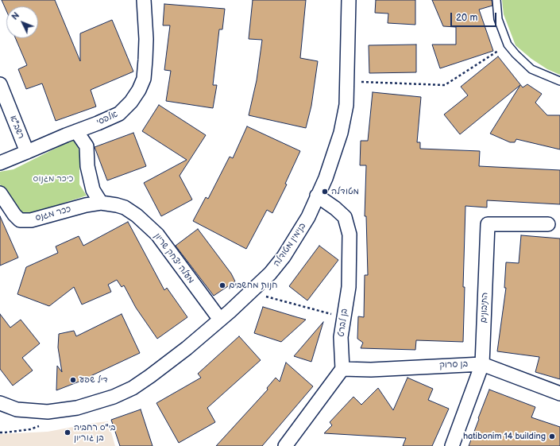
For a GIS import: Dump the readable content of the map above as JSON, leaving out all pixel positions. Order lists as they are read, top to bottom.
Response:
{
  "streets": {
    "street": [
      "אלפסי",
      "רשב\"א",
      "ככר מגנס",
      "בנימין מטודלה",
      "מעלה יצחק שריון",
      "התיבונים",
      "בן לברט",
      "בן סרוק"
    ]
  },
  "crossings": [
    ["אלפסי", "רשב\"א"],
    ["ככר מגנס", "מעלה יצחק שריון"],
    ["בנימין מטודלה", "מעלה יצחק שריון"],
    ["בנימין מטודלה", "בן לברט"],
    ["התיבונים", "בן סרוק"],
    ["בן לברט", "בן סרוק"]
  ],
  "parks": ["כיכר מגנוס"],
  "places": [
    "מטודלה",
    "חנות מחשבים",
    "דיל שפע",
    "בי\"ס רחביה בן גוריון",
    "hatibonim 14 building"
  ],
  "scale_bar": "20 m",
  "north": "top left"
}
